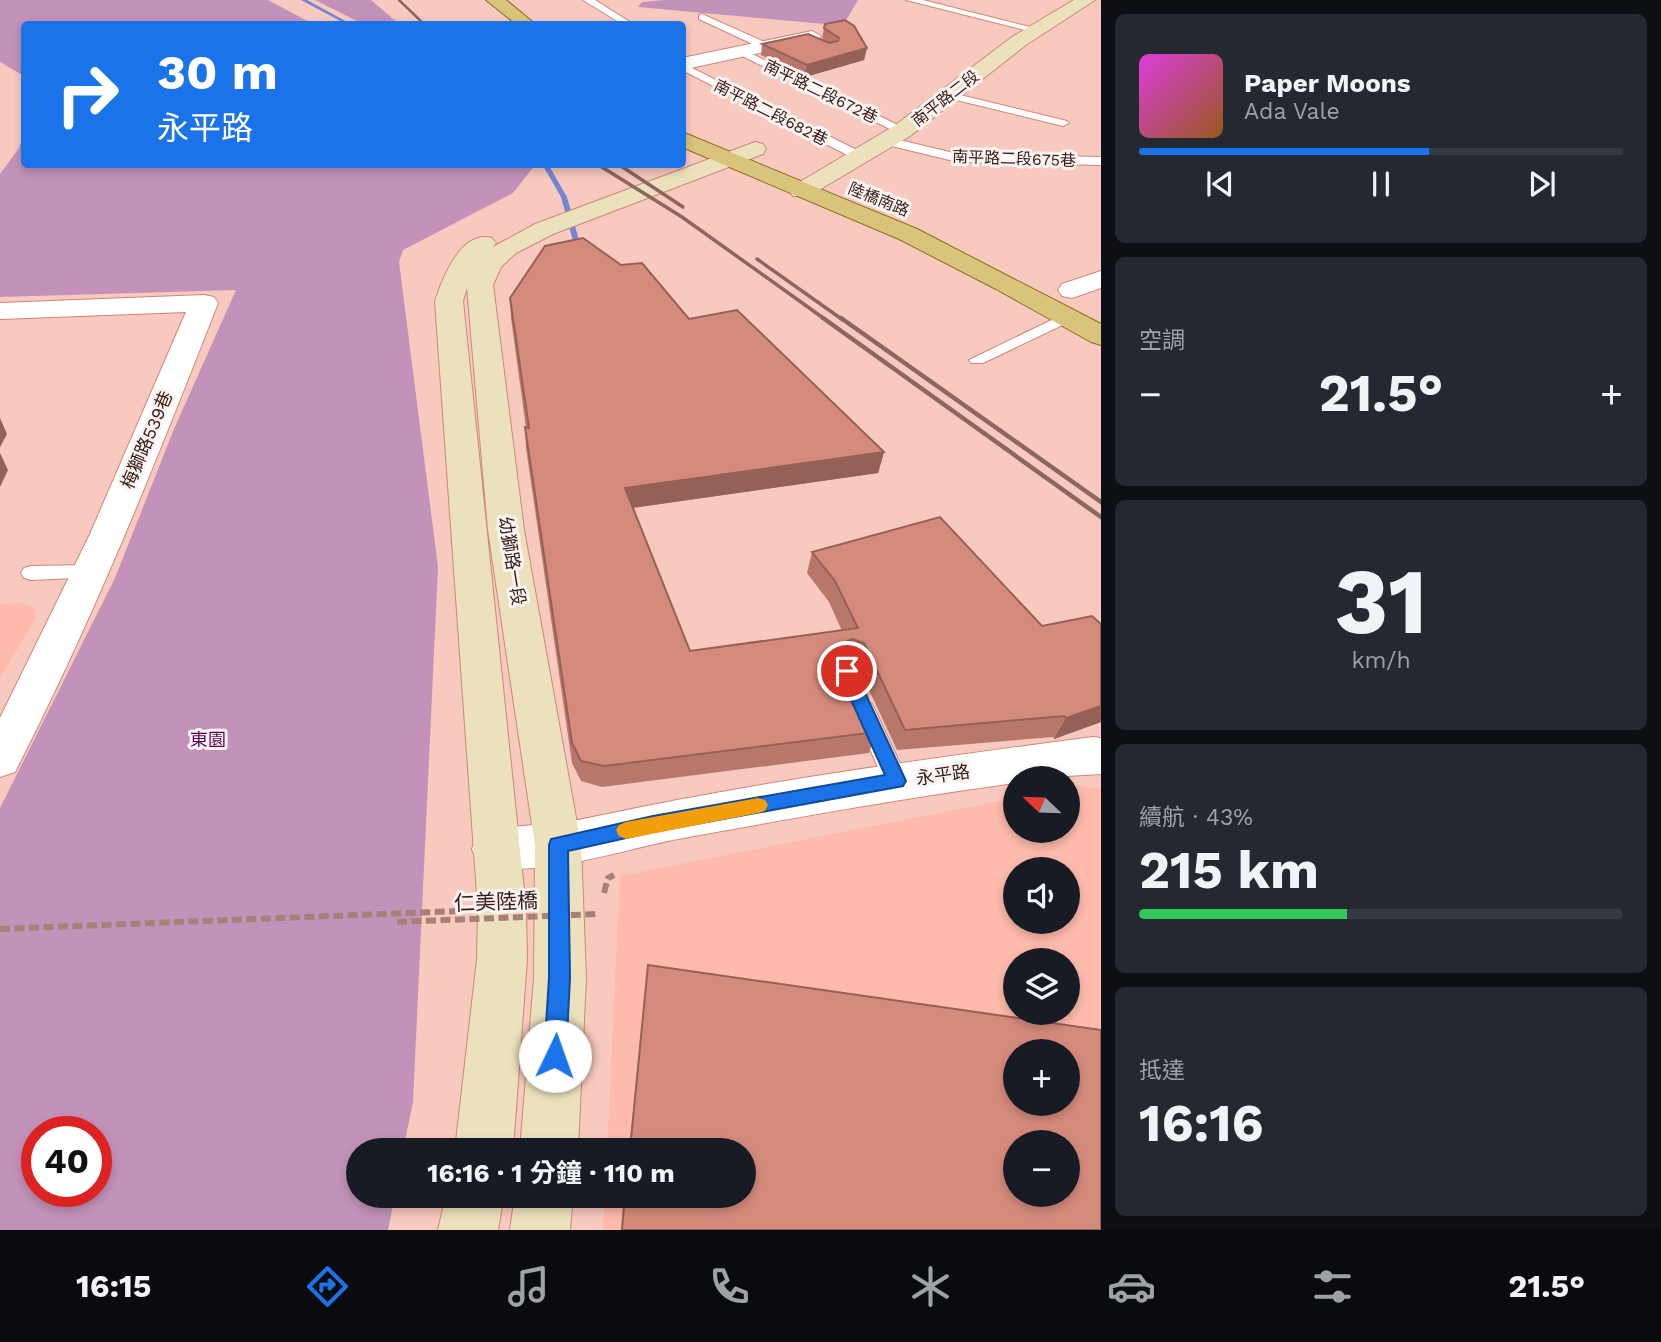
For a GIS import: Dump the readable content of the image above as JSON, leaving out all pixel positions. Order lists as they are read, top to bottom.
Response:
{
  "streets": {
    "main road": ["陸橋南路"],
    "street": [
      "南平路二段",
      "梅獅路539巷",
      "幼獅路一段",
      "永平路"
    ],
    "lane": ["南平路二段672巷", "南平路二段682巷", "南平路二段675巷"],
    "path": ["仁美陸橋"]
  },
  "crossings": [
    ["南平路二段672巷", "南平路二段"],
    ["南平路二段672巷", "南平路二段675巷"],
    ["南平路二段", "南平路二段682巷"],
    ["南平路二段", "南平路二段675巷"],
    ["南平路二段", "陸橋南路"],
    ["陸橋南路", "幼獅路一段"],
    ["幼獅路一段", "永平路"]
  ],
  "parks": ["東園"],
  "north": "top left",
  "page": {
    "turn": ["30 m", "永平路"],
    "song": ["Paper Moons", "Ada Vale"],
    "tile": [
      "空調",
      ["31", "km/h"],
      ["續航 · 43%", "215 km"],
      ["抵達", "16:16"]
    ],
    "heat": ["−", "21.5°", "+"],
    "map_buttons": ["+", "−"],
    "limit": "40",
    "trip": "16:16 · 1 分鐘 · 110 m",
    "tabs": ["16:15", "21.5°"]
  }
}
